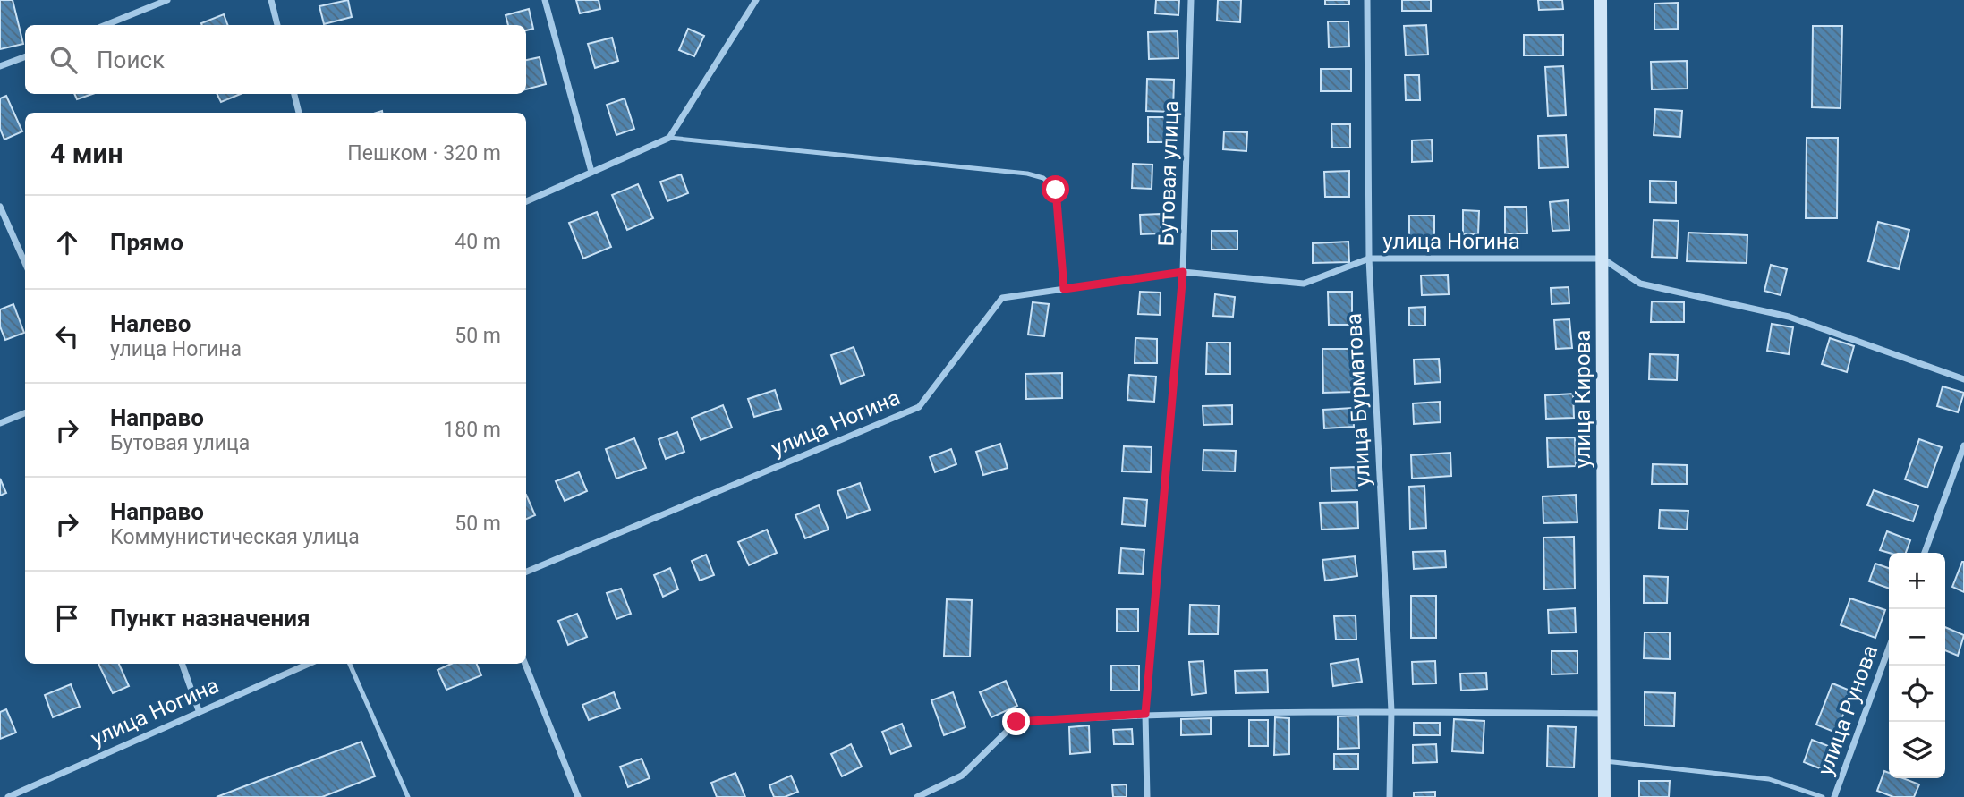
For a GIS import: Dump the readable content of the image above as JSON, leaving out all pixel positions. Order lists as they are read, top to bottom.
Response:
{
  "streets": {
    "main road": ["улица Кирова"],
    "street": [
      "Бутовая улица",
      "улица Ногина",
      "улица Бурматова",
      "улица Рунова"
    ]
  },
  "crossings": [
    ["Бутовая улица", "улица Ногина"],
    ["улица Ногина", "улица Кирова"],
    ["улица Ногина", "улица Бурматова"]
  ],
  "page": {
    "search": "Поиск",
    "heading": ["4 мин", "Пешком · 320 m"],
    "list": [
      ["Прямо", "40 m"],
      ["Налево", "улица Ногина", "50 m"],
      ["Направо", "Бутовая улица", "180 m"],
      ["Направо", "Коммунистическая улица", "50 m"],
      "Пункт назначения"
    ],
    "map_buttons": ["+", "−"]
  }
}
